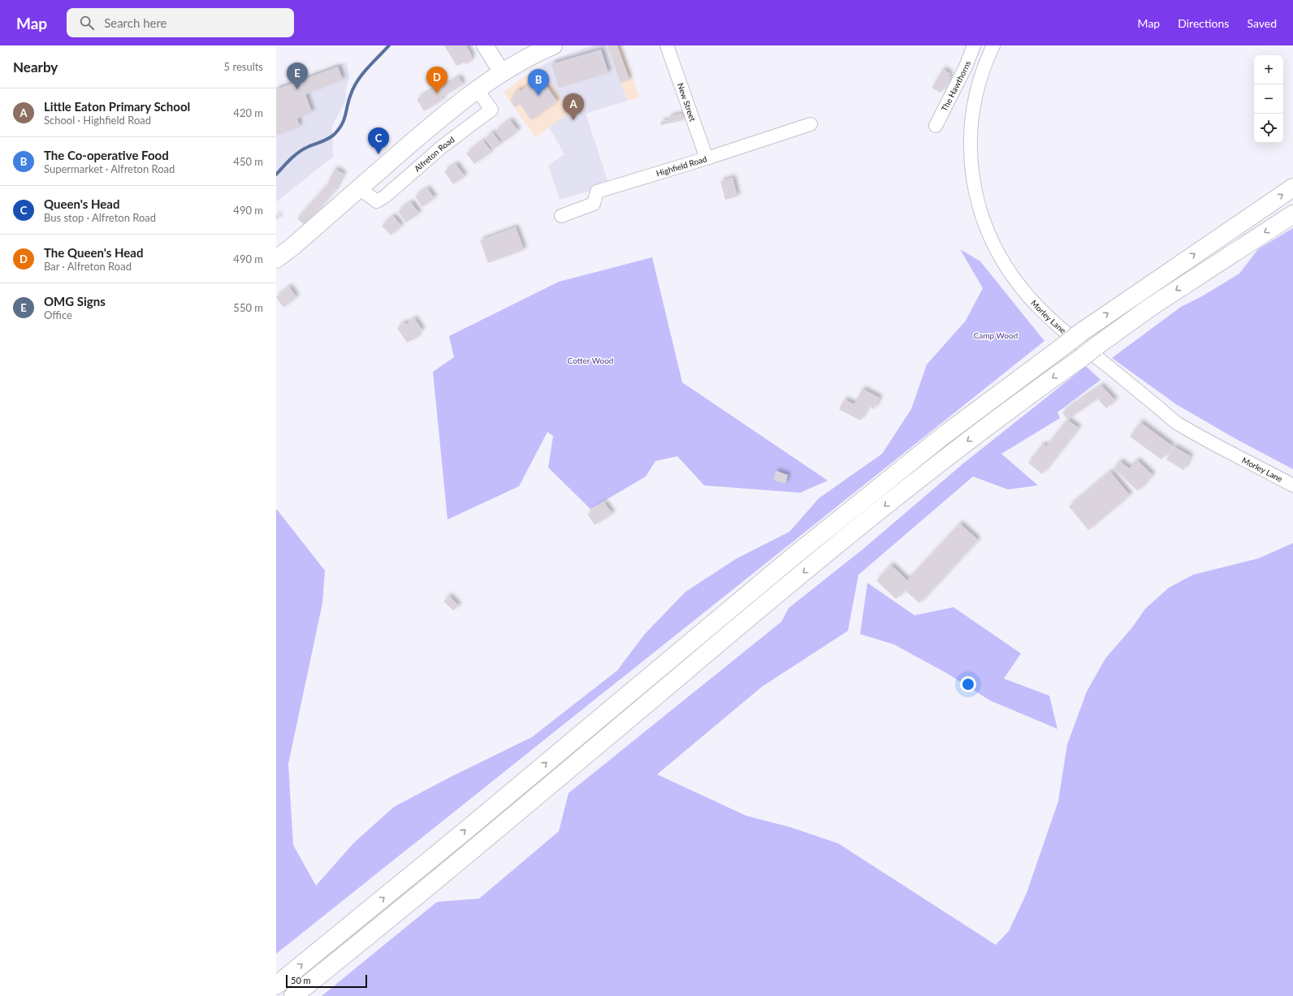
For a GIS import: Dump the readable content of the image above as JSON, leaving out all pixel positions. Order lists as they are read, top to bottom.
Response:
{
  "streets": {
    "street": [
      "The Hawthorns",
      "New Street",
      "Alfreton Road",
      "Highfield Road",
      "Morley Lane"
    ]
  },
  "crossings": [
    ["New Street", "Highfield Road"]
  ],
  "parks": ["Camp Wood", "Cotter Wood"],
  "scale_bar": "50 m",
  "page": {
    "header": "Map",
    "search": "Search here",
    "nav": ["Map", "Directions", "Saved"],
    "heading": ["Nearby", "5 results"],
    "map_buttons": ["+", "−"],
    "pins": [
      "E",
      "D",
      "B",
      "A",
      "C"
    ],
    "list": [
      {
        "mark": "A",
        "name": "Little Eaton Primary School",
        "note": "School · Highfield Road",
        "value": "420 m"
      },
      {
        "mark": "B",
        "name": "The Co-operative Food",
        "note": "Supermarket · Alfreton Road",
        "value": "450 m"
      },
      {
        "mark": "C",
        "name": "Queen's Head",
        "note": "Bus stop · Alfreton Road",
        "value": "490 m"
      },
      {
        "mark": "D",
        "name": "The Queen's Head",
        "note": "Bar · Alfreton Road",
        "value": "490 m"
      },
      {
        "mark": "E",
        "name": "OMG Signs",
        "note": "Office",
        "value": "550 m"
      }
    ],
    "scale": "50 m"
  }
}
